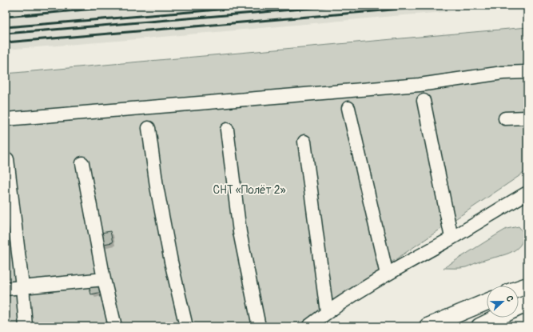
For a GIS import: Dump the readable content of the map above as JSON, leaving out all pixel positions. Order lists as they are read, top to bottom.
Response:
{
  "parks": ["СНТ «Полёт 2»"],
  "north": "right"
}
